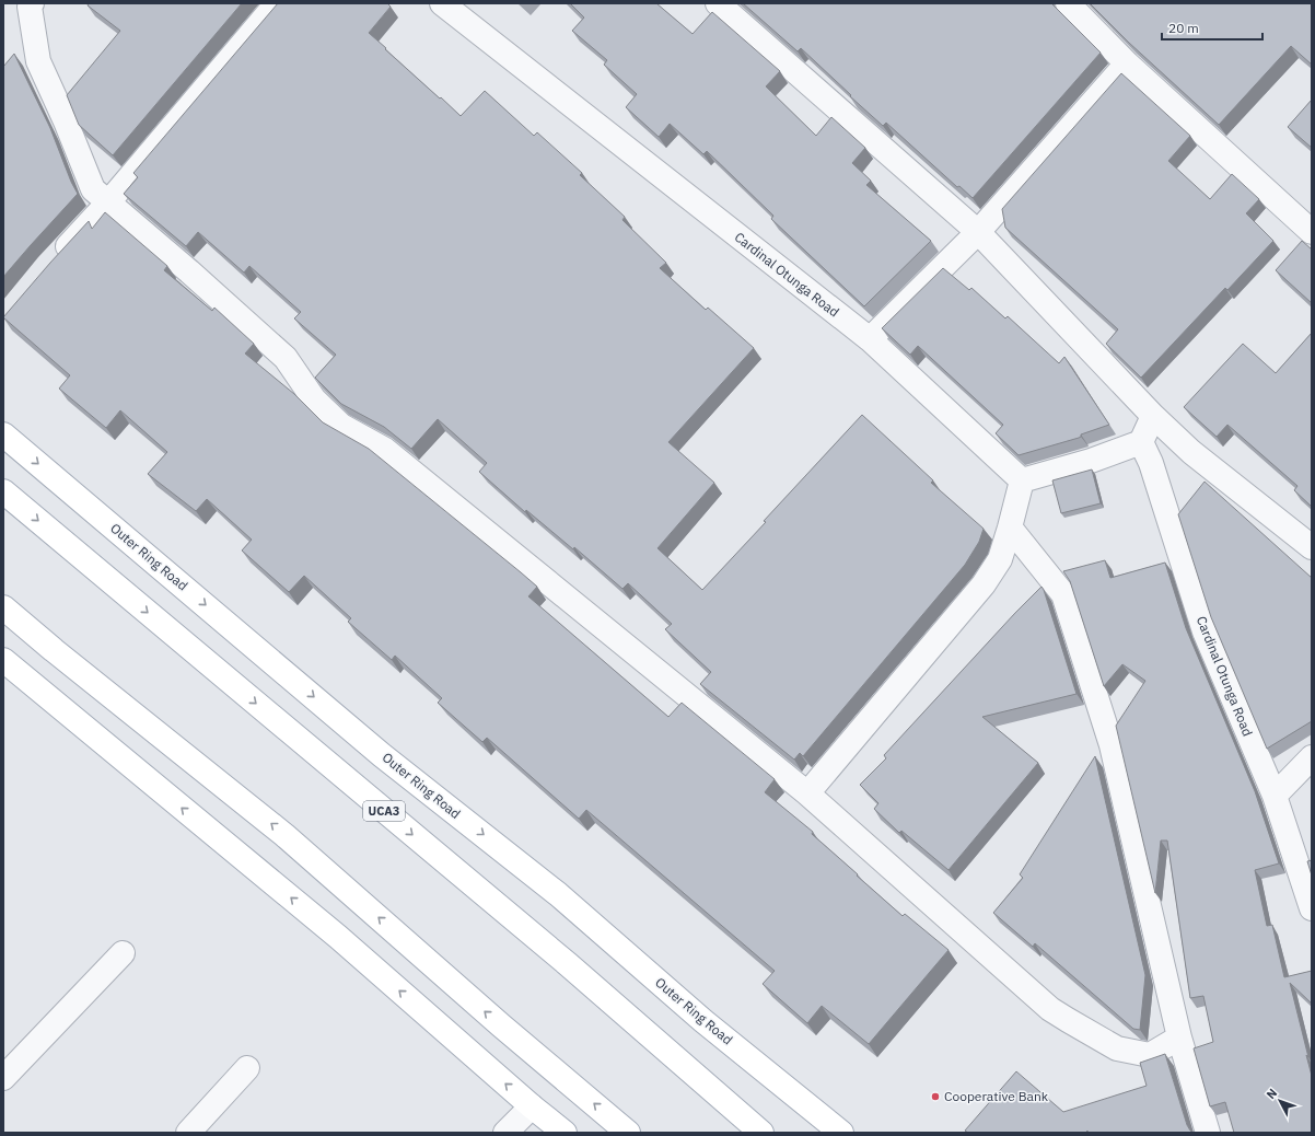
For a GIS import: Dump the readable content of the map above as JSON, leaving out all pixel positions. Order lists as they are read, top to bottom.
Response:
{
  "streets": {
    "main road": ["Outer Ring Road", "UCA3"],
    "street": ["Cardinal Otunga Road"]
  },
  "places": ["Cooperative Bank"],
  "scale_bar": "20 m",
  "north": "top left"
}
